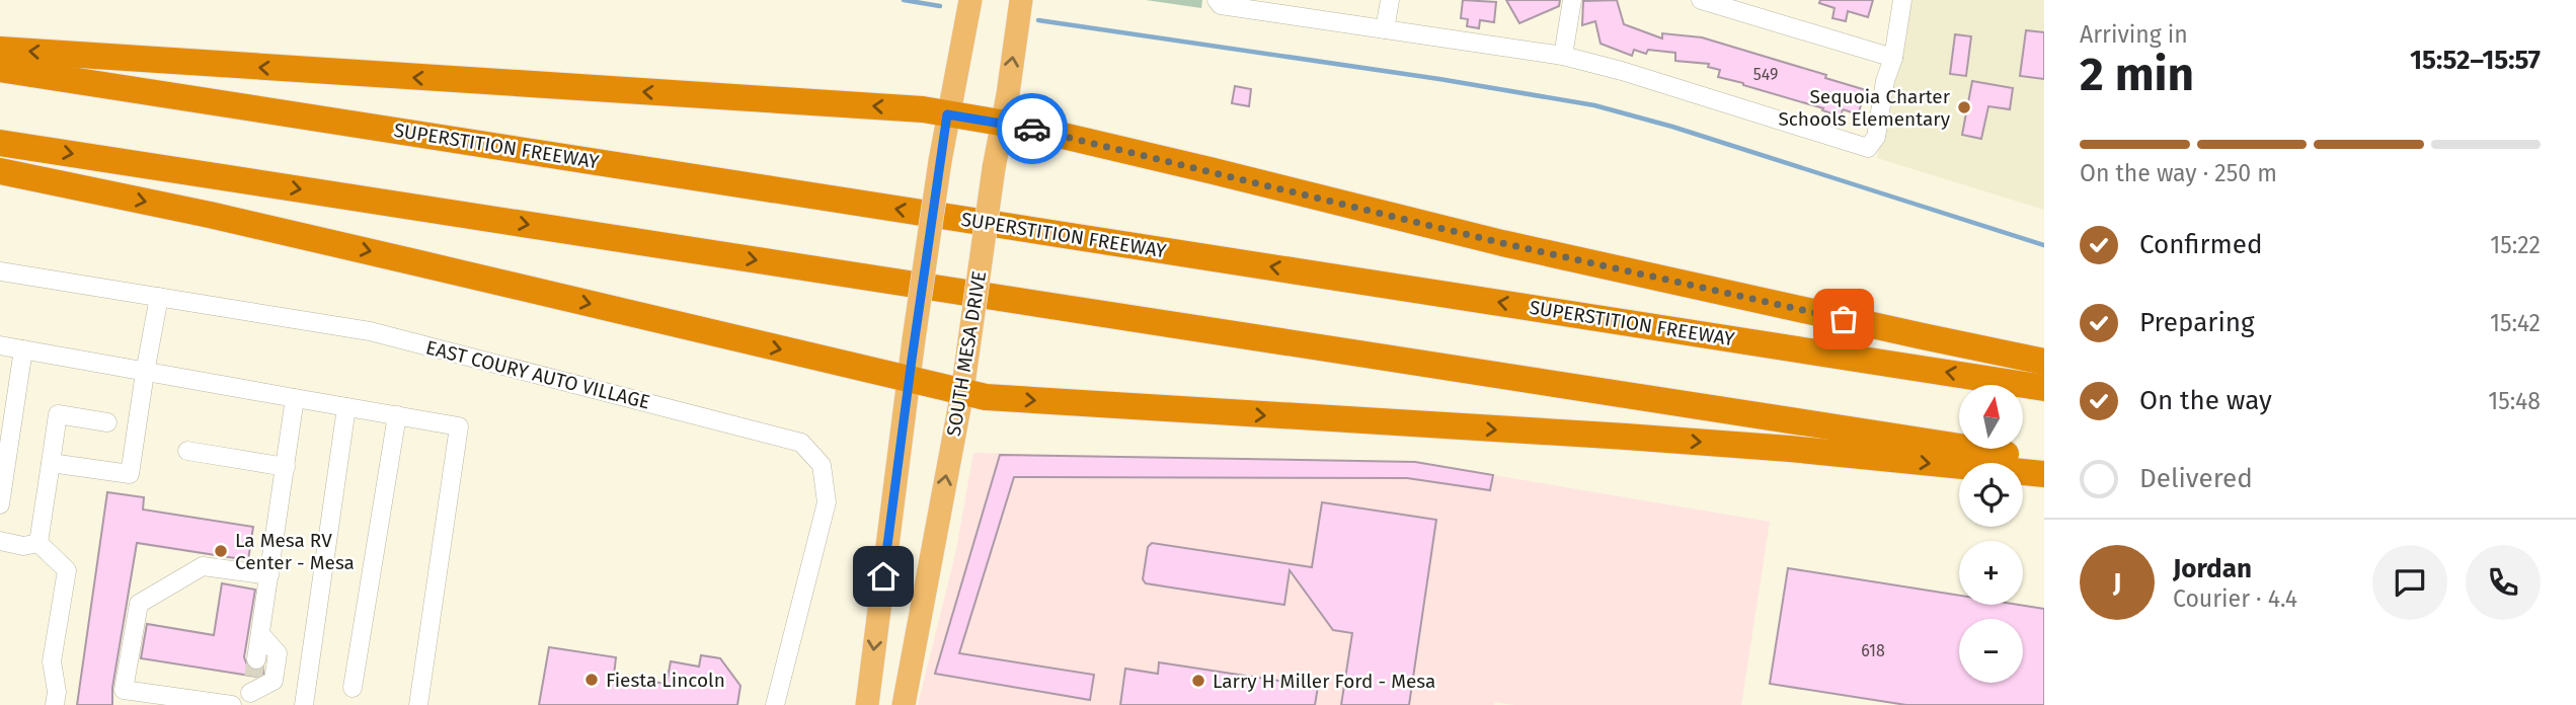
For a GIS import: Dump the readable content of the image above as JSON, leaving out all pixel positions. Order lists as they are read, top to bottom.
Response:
{
  "streets": {
    "highway": ["SUPERSTITION FREEWAY"],
    "main road": ["SOUTH MESA DRIVE"],
    "street": ["EAST COURY AUTO VILLAGE"]
  },
  "places": [
    "Sequoia Charter Schools Elementary",
    "La Mesa RV Center - Mesa",
    "Fiesta Lincoln",
    "Larry H Miller Ford - Mesa"
  ],
  "house_numbers": ["549", "618"],
  "north": "top",
  "page": {
    "heading": ["2 min", "Arriving in", "15:52–15:57"],
    "panel": ["Jordan", "Courier · 4.4"],
    "bar": "On the way · 250 m",
    "list": [
      ["Confirmed", "15:22"],
      ["Preparing", "15:42"],
      ["On the way", "15:48"],
      "Delivered"
    ],
    "map_buttons": ["+", "−"],
    "round": "J"
  }
}
